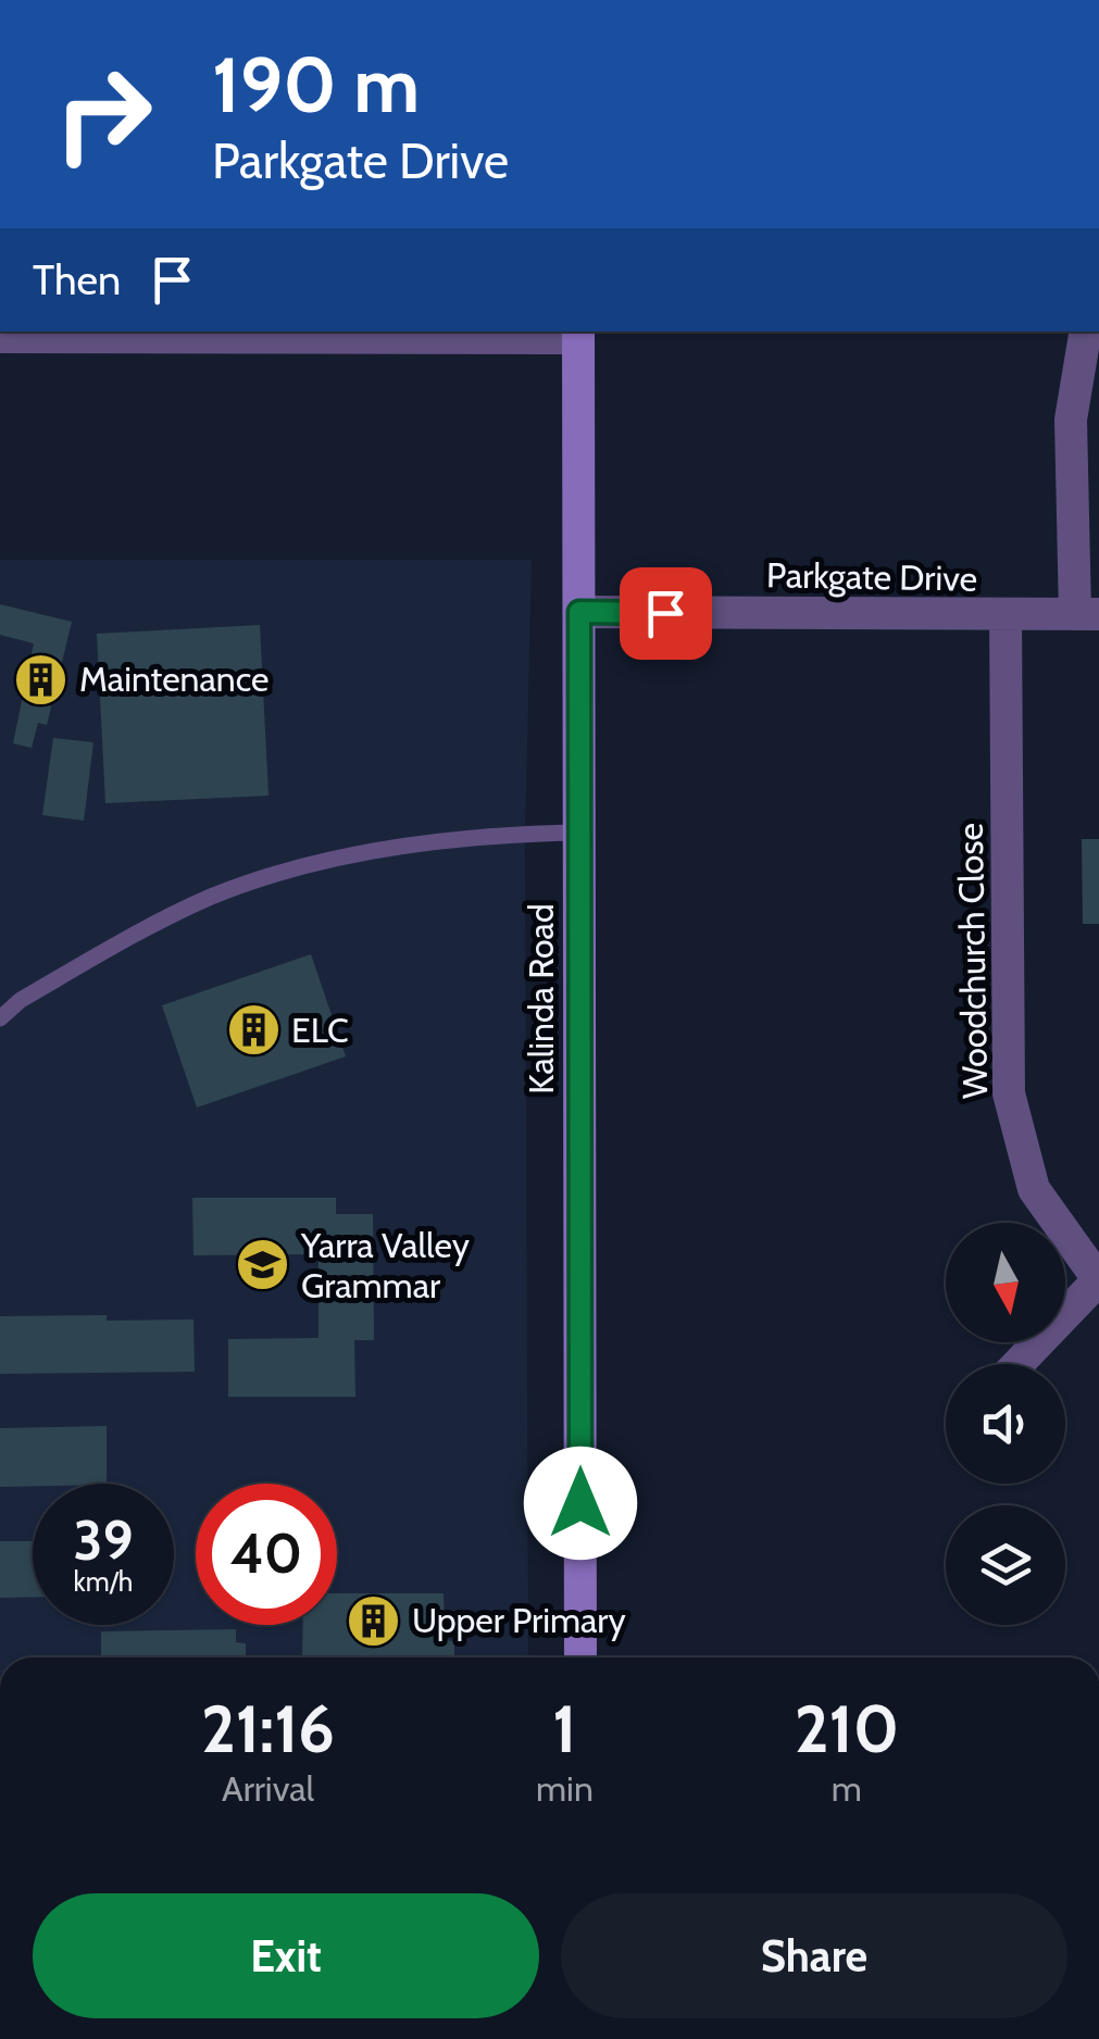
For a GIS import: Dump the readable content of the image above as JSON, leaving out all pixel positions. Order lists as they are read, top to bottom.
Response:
{
  "streets": {
    "street": ["Parkgate Drive", "Woodchurch Close", "Kalinda Road"]
  },
  "crossings": [
    ["Parkgate Drive", "Woodchurch Close"],
    ["Parkgate Drive", "Kalinda Road"]
  ],
  "places": {
    "building": ["Maintenance", "ELC", "Upper Primary"],
    "school or university": ["Yarra Valley Grammar"]
  },
  "north": "bottom",
  "page": {
    "turn": ["190 m", "Parkgate Drive"],
    "then": "Then",
    "speed": "39 km/h",
    "limit": "40",
    "eta": [
      "21:16",
      "Arrival",
      "1",
      "min",
      "210",
      "m"
    ],
    "buttons": ["Exit", "Share"]
  }
}
